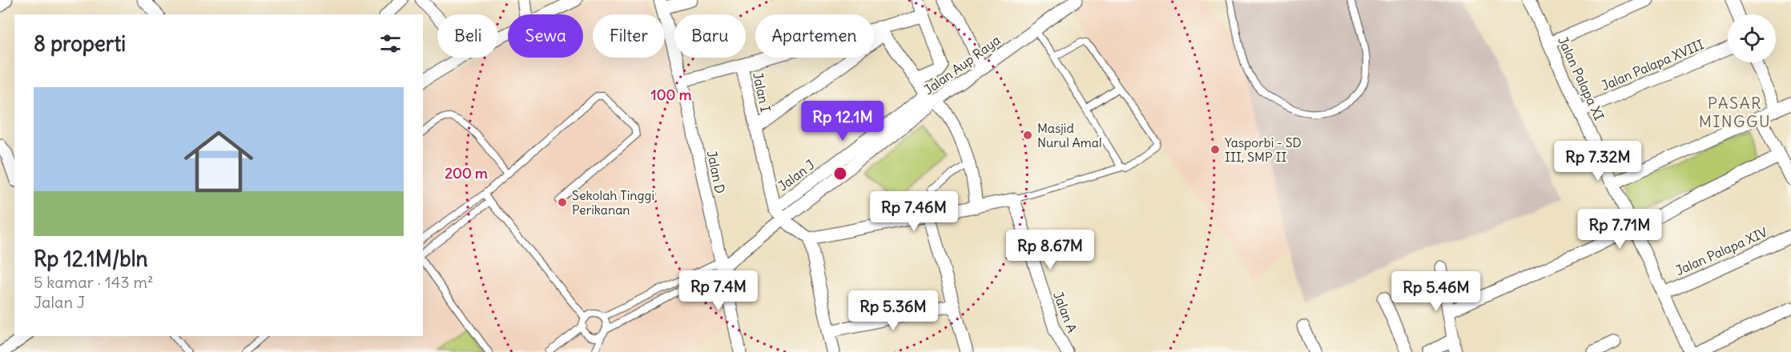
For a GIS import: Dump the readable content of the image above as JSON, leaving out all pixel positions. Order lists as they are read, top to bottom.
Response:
{
  "streets": {
    "street": [
      "Jalan Aup Raya",
      "Jalan Palapa XVIII",
      "Jalan Palapa XI",
      "Jalan I",
      "Jalan D",
      "Jalan Palapa XIV",
      "Jalan A"
    ]
  },
  "crossings": [
    ["Jalan Aup Raya", "Jalan I"],
    ["Jalan Aup Raya", "Jalan D"],
    ["Jalan Palapa XVIII", "Jalan Palapa XI"],
    ["Jalan Palapa XI", "Jalan Palapa XIV"]
  ],
  "districts": ["PASAR MINGGU"],
  "places": ["Masjid Nurul Amal", "Yasporbi - SD III, SMP II", "Sekolah Tinggi Perikanan"],
  "page": {
    "chip": [
      "Beli",
      "Sewa",
      "Filter",
      "Baru",
      "Apartemen"
    ],
    "heading": "8 properti",
    "list": [
      {
        "name": "Rp 12.1M/bln",
        "note": "5 kamar · 143 m² · Jalan J"
      }
    ],
    "price": [
      "Rp 12.1M",
      "Rp 7.32M",
      "Rp 7.46M",
      "Rp 7.71M",
      "Rp 8.67M",
      "Rp 7.4M",
      "Rp 5.46M",
      "Rp 5.36M"
    ]
  },
  "rings": ["100 m", "200 m"]
}
